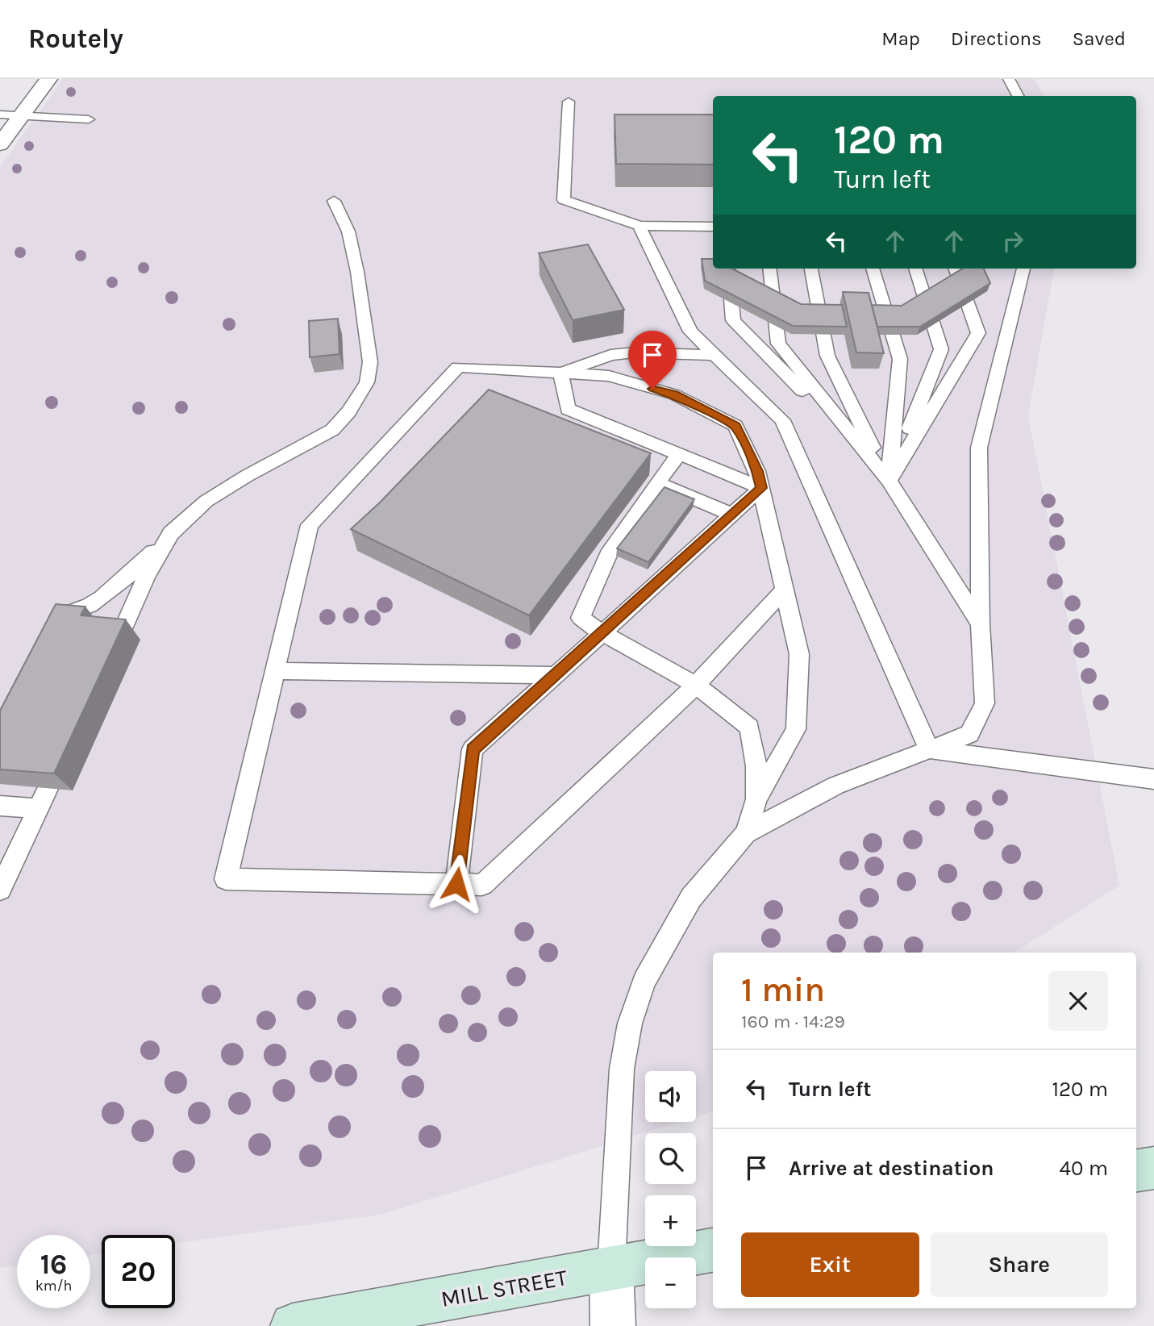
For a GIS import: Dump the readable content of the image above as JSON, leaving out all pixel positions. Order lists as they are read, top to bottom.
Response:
{
  "streets": {
    "main road": ["MILL STREET"]
  },
  "page": {
    "header": "Routely",
    "nav": ["Map", "Directions", "Saved"],
    "turn": ["120 m", "Turn left"],
    "heading": ["1 min", "160 m · 14:29"],
    "list": [
      {
        "name": "Turn left",
        "value": "120 m"
      },
      {
        "name": "Arrive at destination",
        "value": "40 m"
      }
    ],
    "map_buttons": ["+", "−"],
    "buttons": ["Exit", "Share"],
    "speed": "16 km/h",
    "limit": "20"
  }
}
